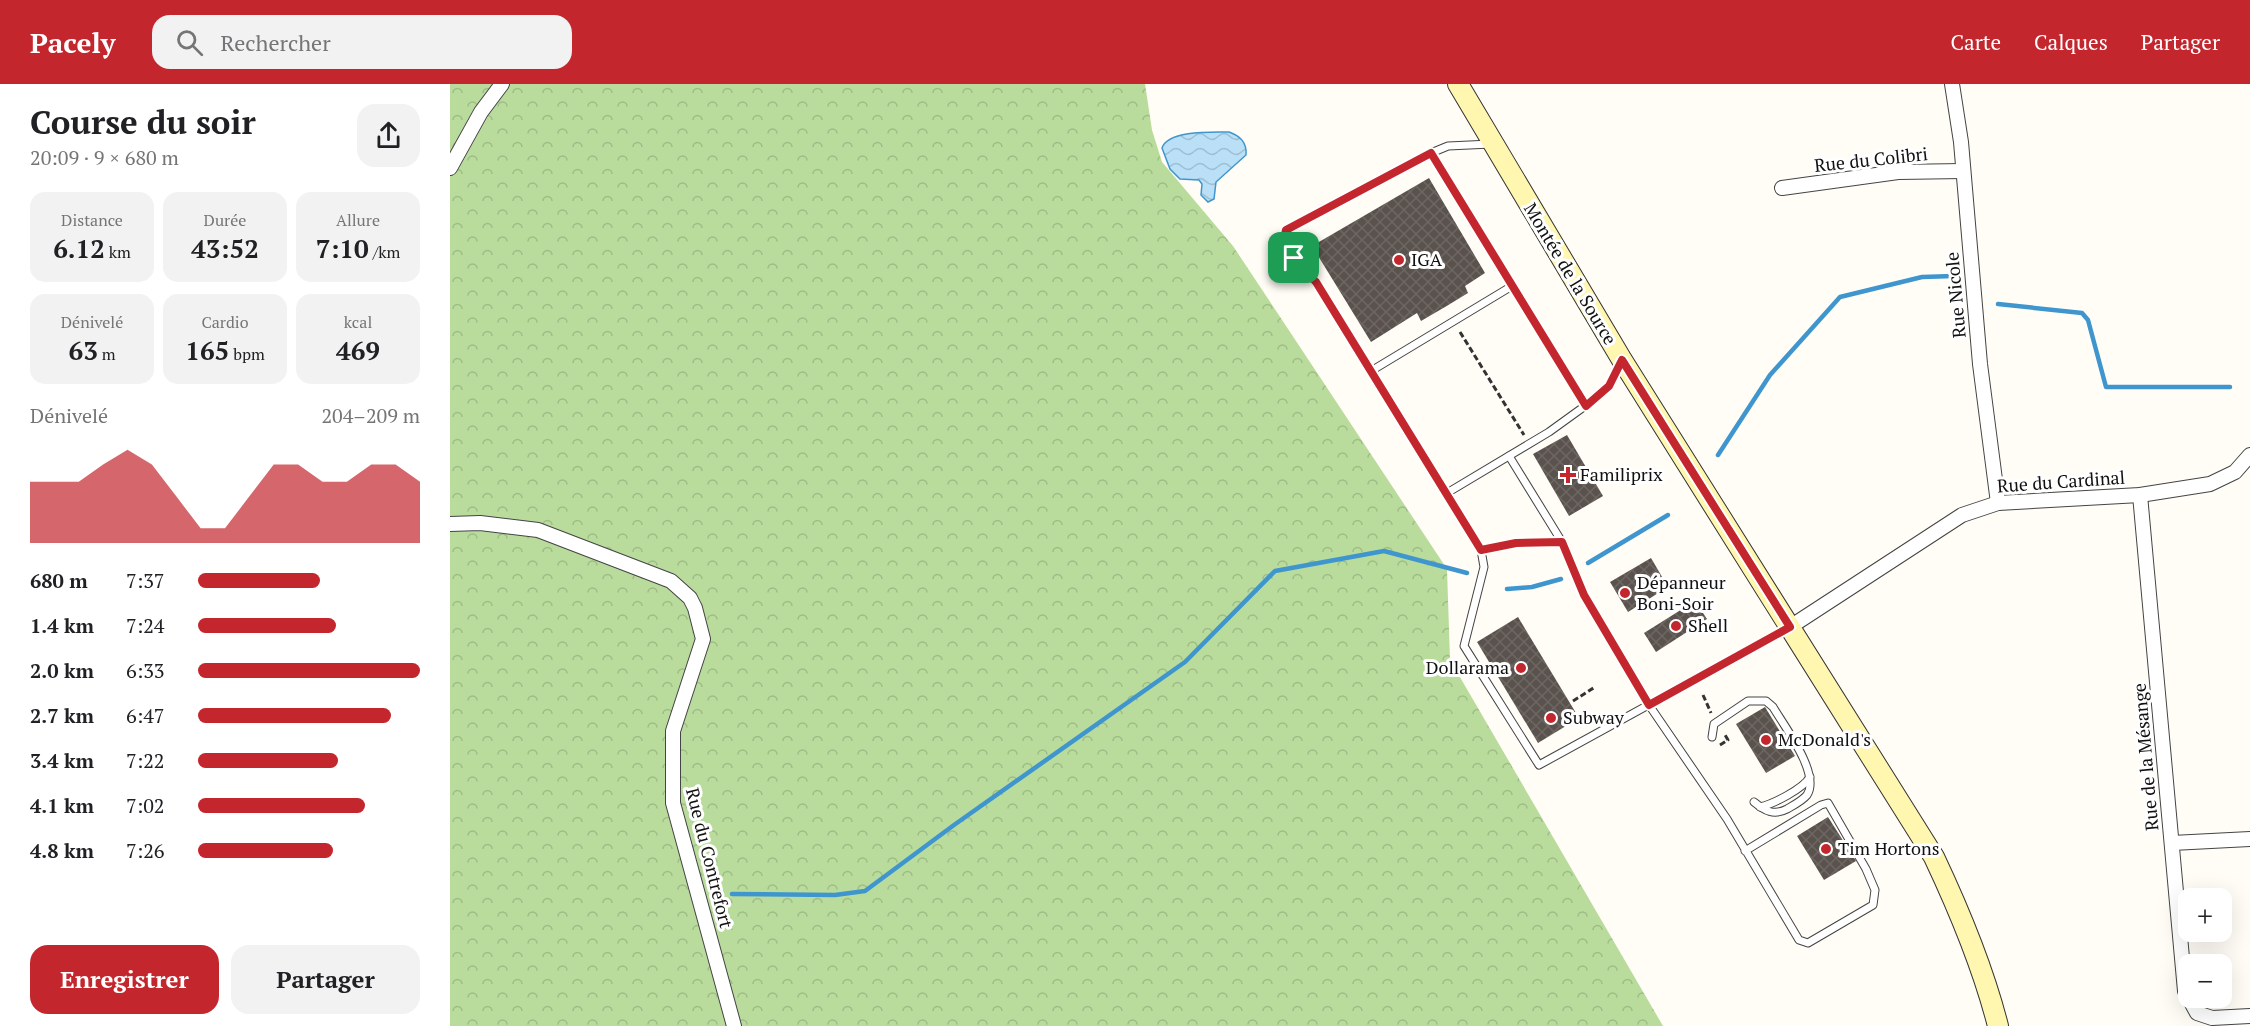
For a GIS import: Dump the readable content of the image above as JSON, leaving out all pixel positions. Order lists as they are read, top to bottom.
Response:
{
  "streets": {
    "main road": ["Montée de la Source"],
    "street": [
      "Rue du Colibri",
      "Rue Nicole",
      "Rue du Cardinal",
      "Rue de la Mésange",
      "Rue du Contrefort"
    ]
  },
  "crossings": [
    ["Rue du Colibri", "Rue Nicole"],
    ["Montée de la Source", "Rue du Cardinal"],
    ["Rue Nicole", "Rue du Cardinal"],
    ["Rue du Cardinal", "Rue de la Mésange"]
  ],
  "places": {
    "other": [
      "IGA",
      "Dépanneur Boni-Soir",
      "Shell",
      "Dollarama",
      "Subway",
      "McDonald's",
      "Tim Hortons"
    ],
    "health": ["Familiprix"]
  },
  "page": {
    "header": "Pacely",
    "search": "Rechercher",
    "nav": ["Carte", "Calques", "Partager"],
    "heading": ["Course du soir", "20:09 · 9 × 680 m"],
    "stats": [
      ["Distance", "6.12 km"],
      ["Durée", "43:52"],
      ["Allure", "7:10 /km"],
      ["Dénivelé", "63 m"],
      ["Cardio", "165 bpm"],
      ["kcal", "469"]
    ],
    "chart": ["Dénivelé", "204–209 m"],
    "list": [
      {
        "name": "680 m",
        "note": "7:37"
      },
      {
        "name": "1.4 km",
        "note": "7:24"
      },
      {
        "name": "2.0 km",
        "note": "6:33"
      },
      {
        "name": "2.7 km",
        "note": "6:47"
      },
      {
        "name": "3.4 km",
        "note": "7:22"
      },
      {
        "name": "4.1 km",
        "note": "7:02"
      },
      {
        "name": "4.8 km",
        "note": "7:26"
      }
    ],
    "map_buttons": ["+", "−"],
    "buttons": ["Enregistrer", "Partager"]
  }
}
